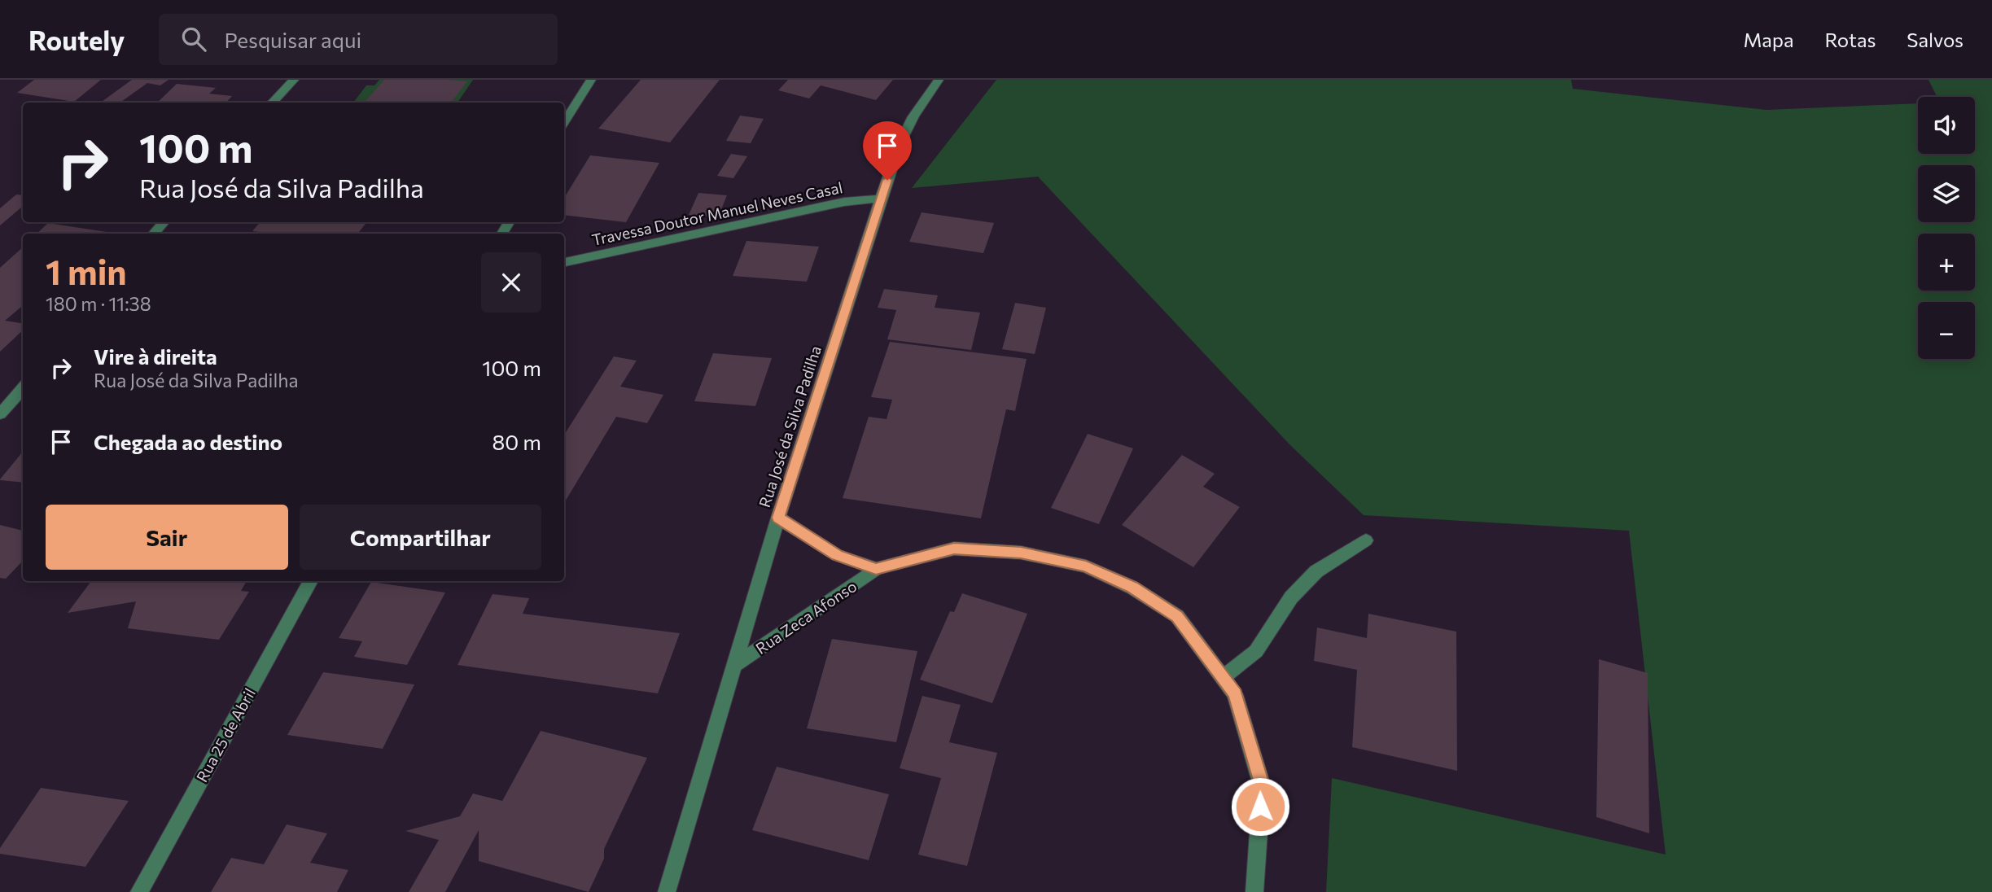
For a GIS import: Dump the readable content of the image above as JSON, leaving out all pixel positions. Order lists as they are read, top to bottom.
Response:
{
  "streets": {
    "street": [
      "Travessa Doutor Manuel Neves Casal",
      "Rua José da Silva Padilha",
      "Rua Zeca Afonso",
      "Rua 25 de Abril"
    ]
  },
  "crossings": [
    ["Travessa Doutor Manuel Neves Casal", "Rua José da Silva Padilha"],
    ["Rua José da Silva Padilha", "Rua Zeca Afonso"]
  ],
  "page": {
    "header": "Routely",
    "search": "Pesquisar aqui",
    "nav": ["Mapa", "Rotas", "Salvos"],
    "map_buttons": ["+", "−"],
    "turn": ["100 m", "Rua José da Silva Padilha"],
    "heading": ["1 min", "180 m · 11:38"],
    "list": [
      {
        "name": "Vire à direita",
        "note": "Rua José da Silva Padilha",
        "value": "100 m"
      },
      {
        "name": "Chegada ao destino",
        "value": "80 m"
      }
    ],
    "buttons": ["Sair", "Compartilhar"]
  }
}
